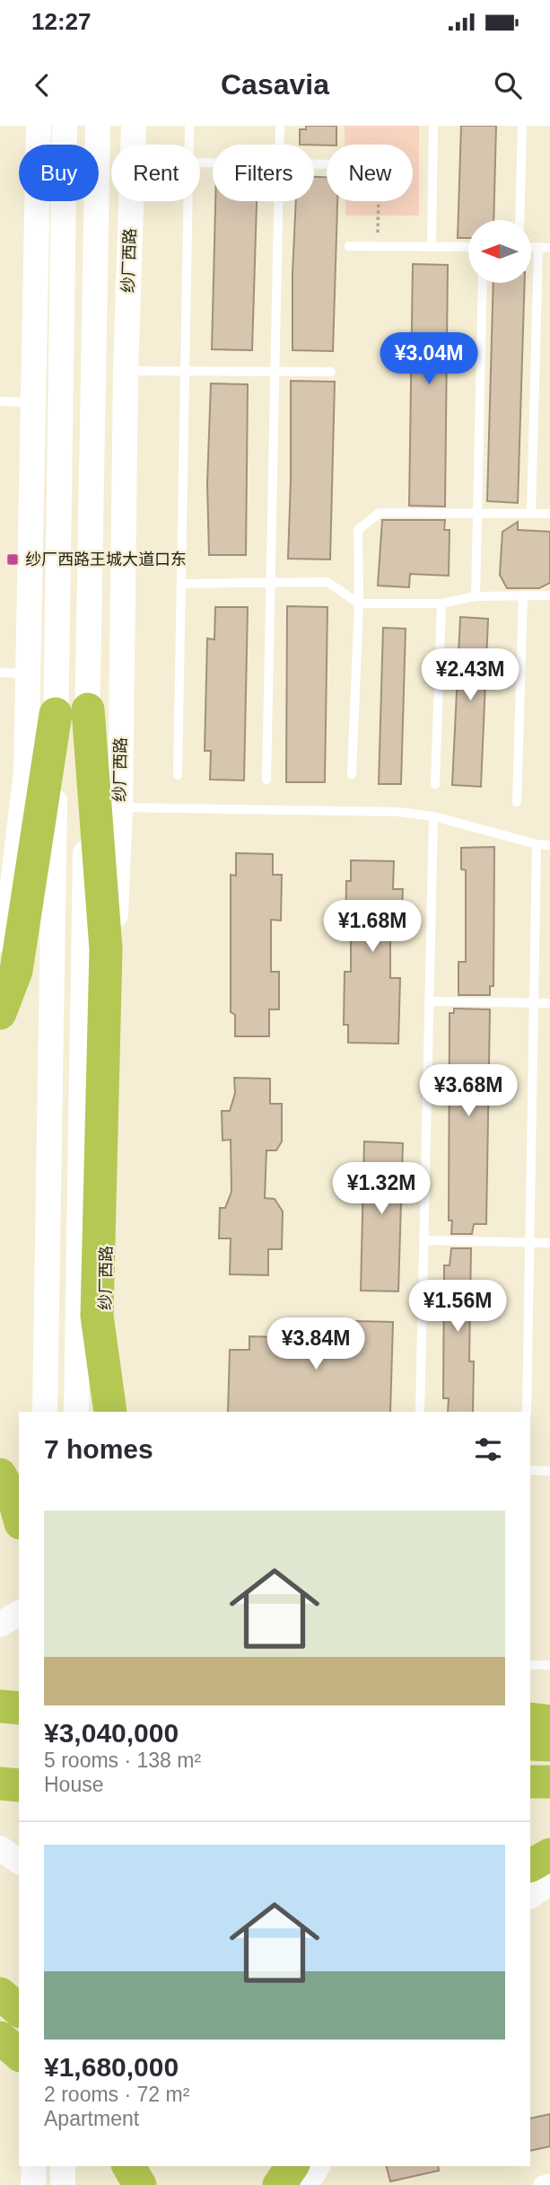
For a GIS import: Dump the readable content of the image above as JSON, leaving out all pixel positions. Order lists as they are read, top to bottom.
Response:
{
  "streets": {
    "main road": ["纱厂西路"]
  },
  "places": {
    "transit": ["纱厂西路王城大道口东"]
  },
  "north": "left",
  "page": {
    "status": "12:27",
    "header": "Casavia",
    "chip": [
      "Buy",
      "Rent",
      "Filters",
      "New"
    ],
    "price": [
      "¥3.04M",
      "¥2.43M",
      "¥1.68M",
      "¥3.68M",
      "¥1.32M",
      "¥1.56M",
      "¥3.84M"
    ],
    "heading": "7 homes",
    "list": [
      {
        "name": "¥3,040,000",
        "note": "5 rooms · 138 m² · House"
      },
      {
        "name": "¥1,680,000",
        "note": "2 rooms · 72 m² · Apartment"
      }
    ]
  }
}
